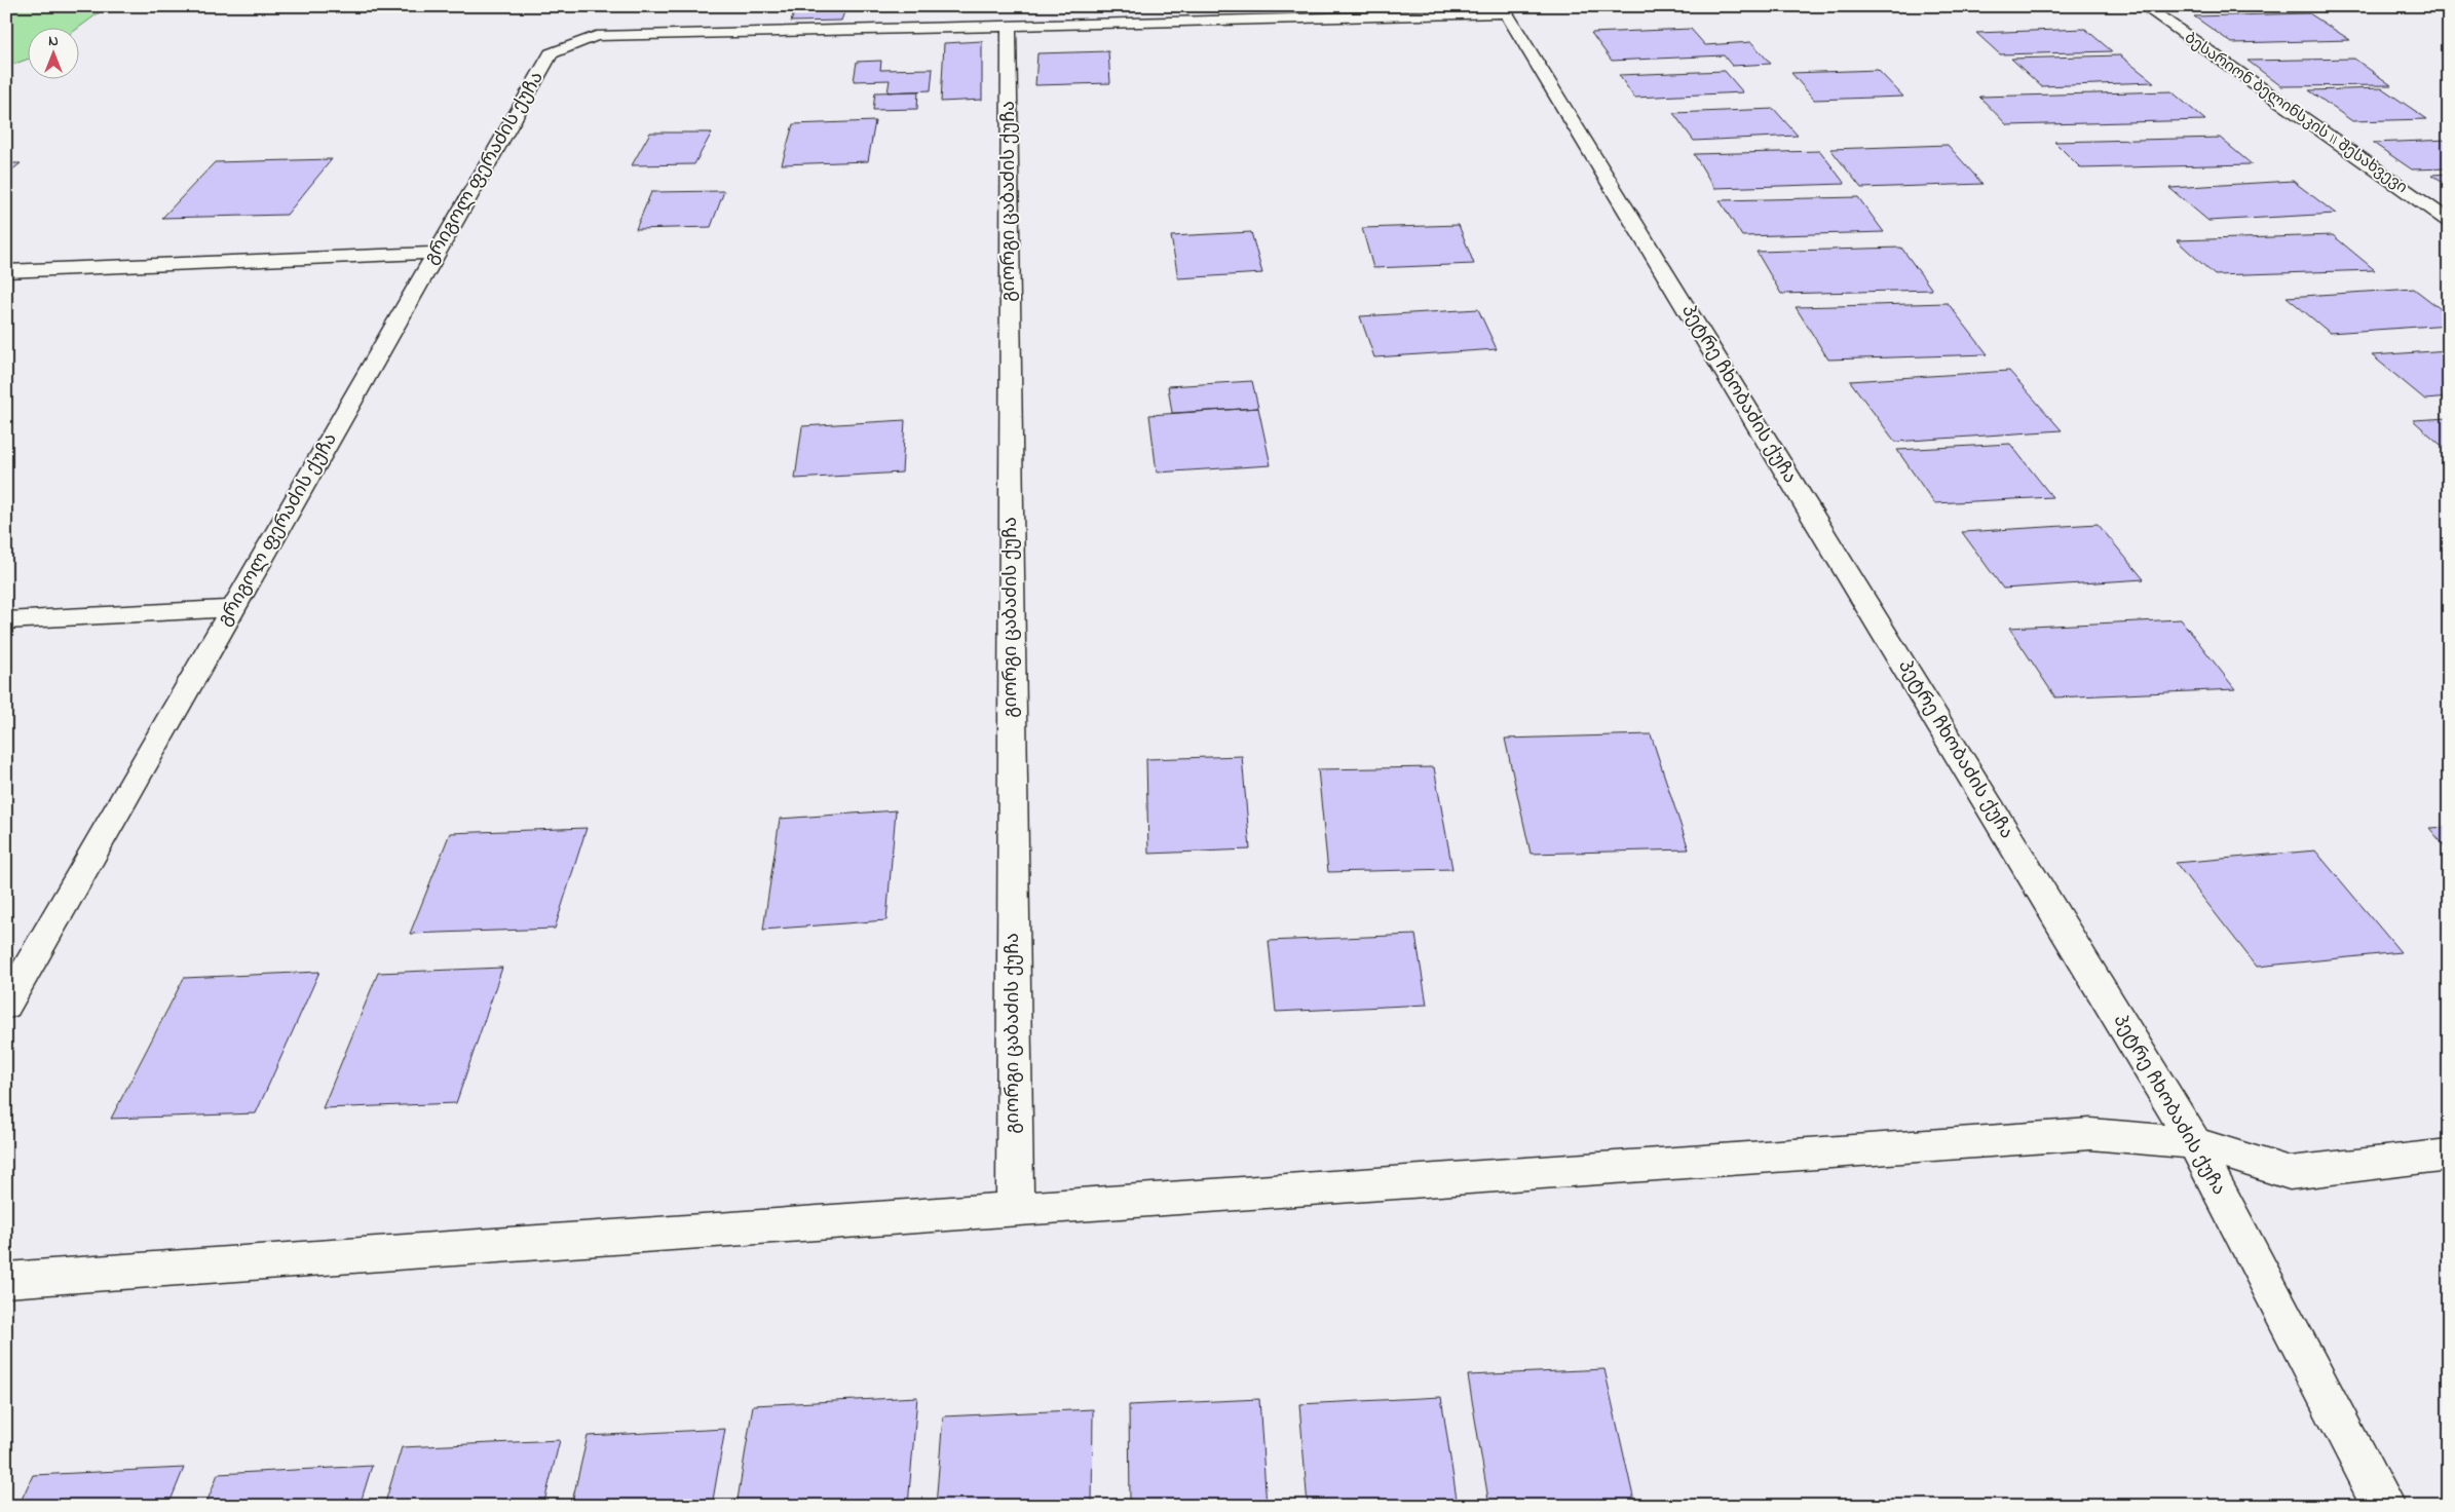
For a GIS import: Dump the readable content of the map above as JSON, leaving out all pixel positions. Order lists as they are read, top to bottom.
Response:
{
  "streets": {
    "street": [
      "ბესარიონ ბელინსკის II შესახვევი",
      "გრიგოლ ფერაძის ქუჩა",
      "გიორგი ცაბაძის ქუჩა",
      "პეტრე ჩხობაძის ქუჩა"
    ]
  },
  "crossings": [
    ["გრიგოლ ფერაძის ქუჩა", "გიორგი ცაბაძის ქუჩა"]
  ],
  "north": "top"
}
